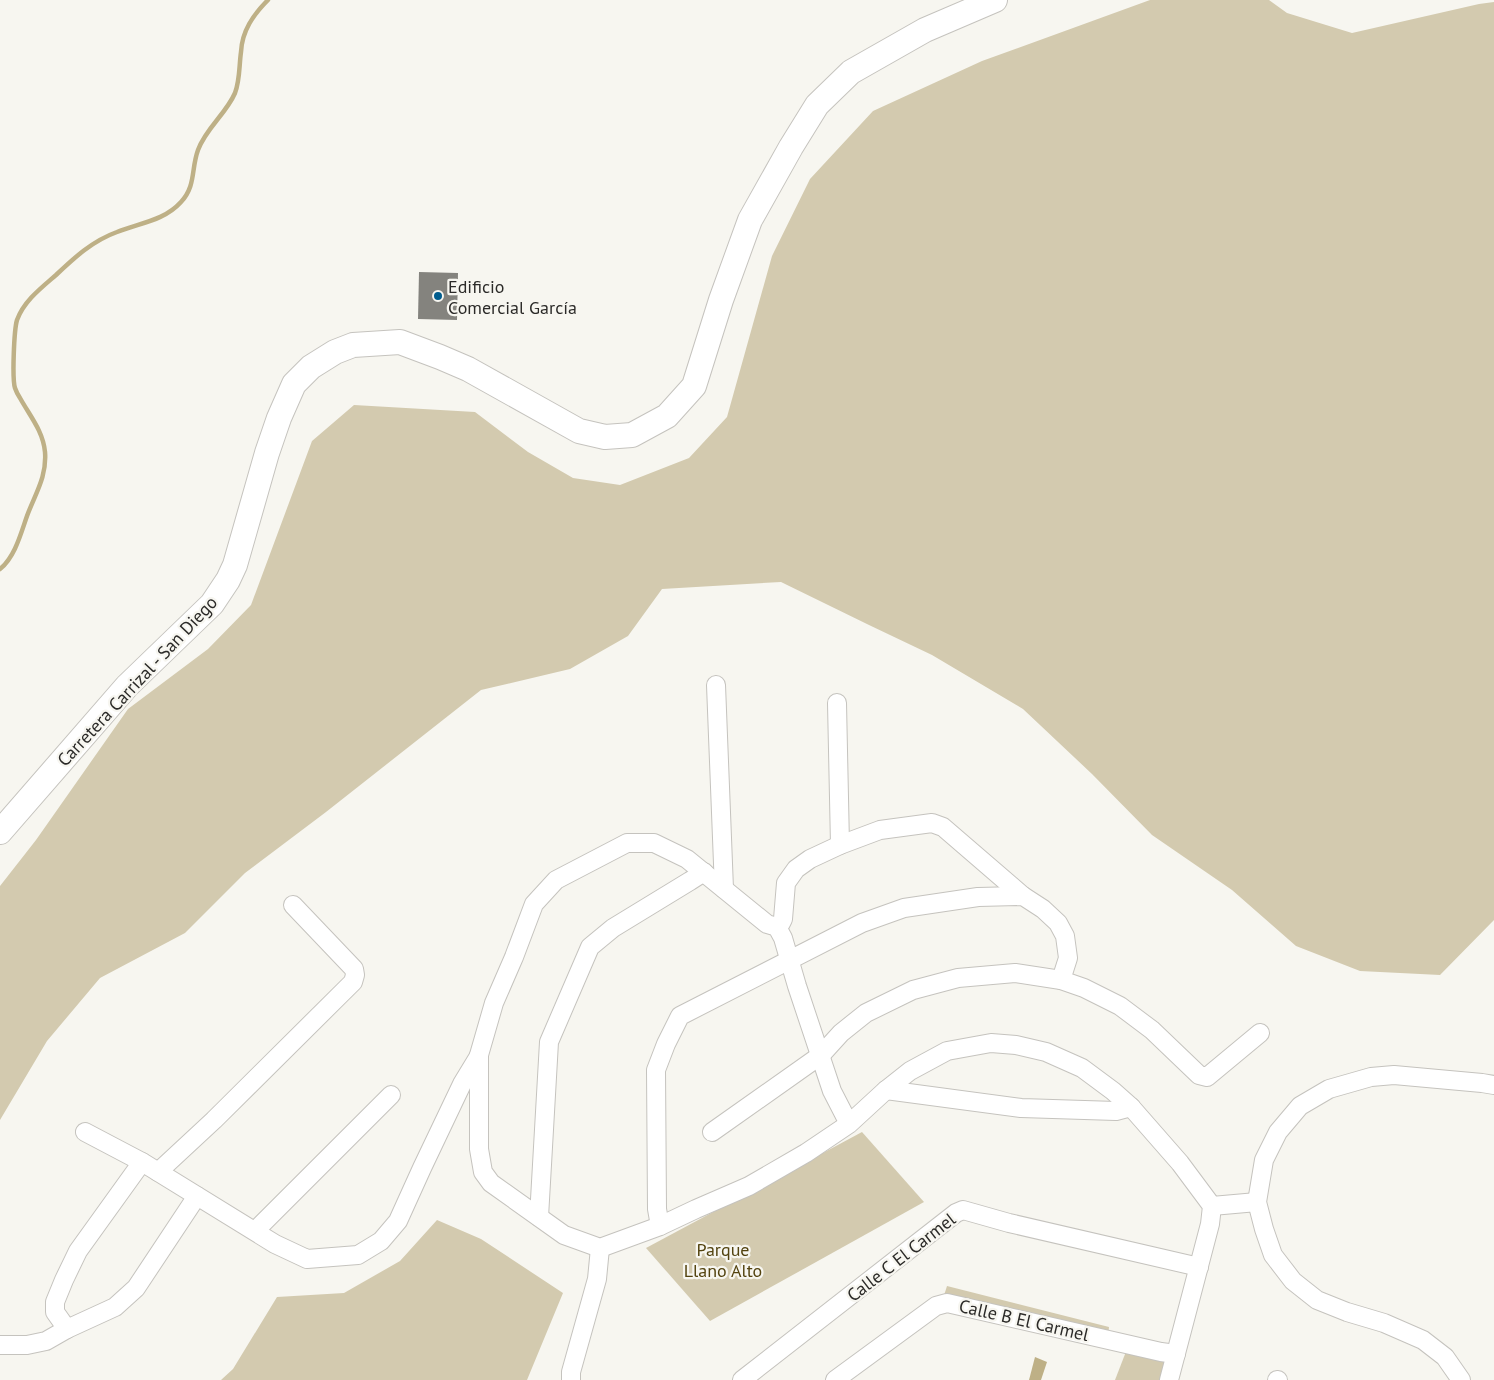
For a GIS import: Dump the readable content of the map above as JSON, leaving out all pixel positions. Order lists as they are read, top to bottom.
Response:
{
  "streets": {
    "street": ["Carretera Carrizal - San Diego", "Calle C El Carmel", "Calle B El Carmel"]
  },
  "parks": ["Parque Llano Alto"],
  "places": ["Edificio Comercial García"]
}
